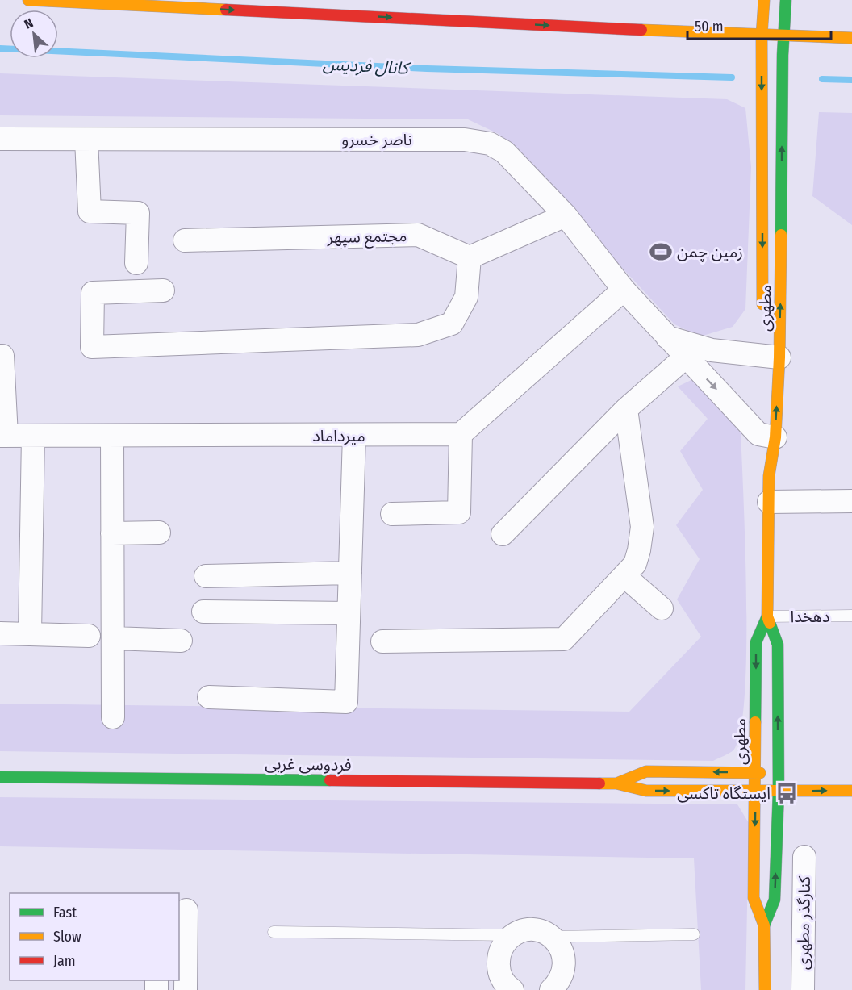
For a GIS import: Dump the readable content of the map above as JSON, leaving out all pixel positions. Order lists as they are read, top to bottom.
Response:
{
  "streets": {
    "main road": ["مطهری", "فردوسی غربی"],
    "street": [
      "ناصر خسرو",
      "مجتمع سپهر",
      "میرداماد",
      "کنارگذر مطهری"
    ],
    "lane": ["دهخدا"]
  },
  "crossings": [
    ["ناصر خسرو", "مطهری"],
    ["مطهری", "دهخدا"],
    ["مطهری", "فردوسی غربی"]
  ],
  "water": ["کانال فردیس"],
  "places": {
    "sports": ["زمین چمن"],
    "bus stop": ["ایستگاه تاکسی"]
  },
  "legend": ["Fast", "Slow", "Jam"],
  "scale_bar": "50 m",
  "north": "top left"
}
